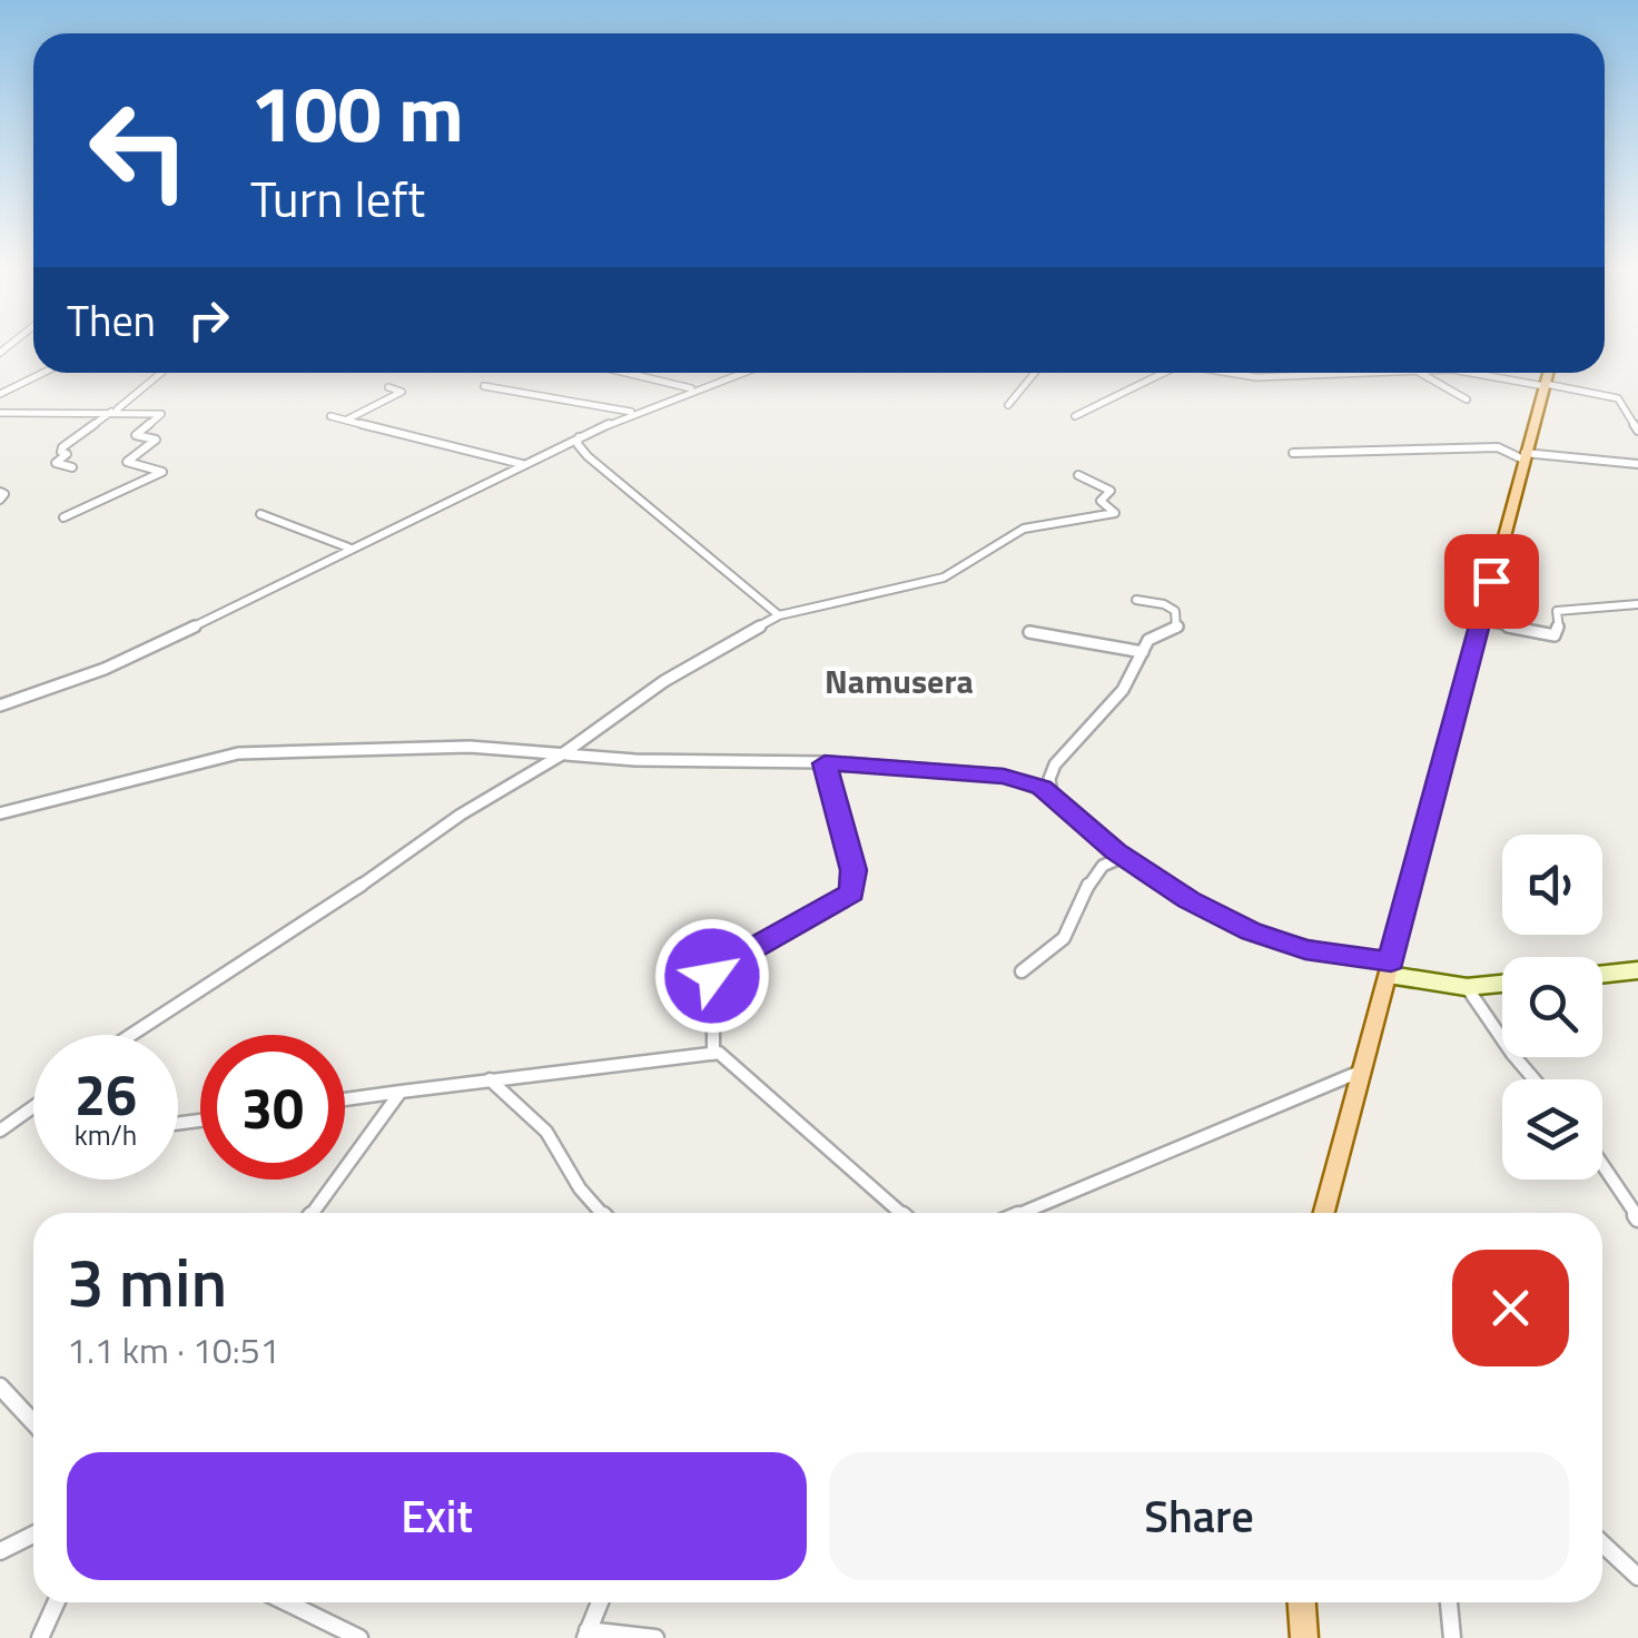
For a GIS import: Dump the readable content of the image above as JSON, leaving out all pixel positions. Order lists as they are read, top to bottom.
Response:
{
  "districts": ["Namusera"],
  "page": {
    "turn": ["100 m", "Turn left"],
    "then": "Then",
    "speed": "26 km/h",
    "limit": "30",
    "heading": ["3 min", "1.1 km · 10:51"],
    "buttons": ["Exit", "Share"]
  }
}
